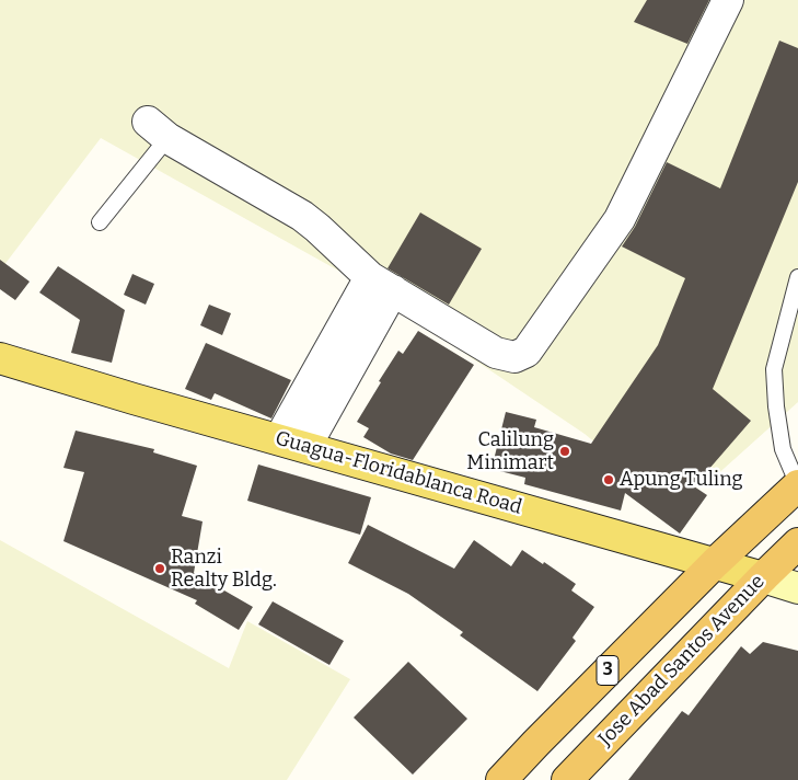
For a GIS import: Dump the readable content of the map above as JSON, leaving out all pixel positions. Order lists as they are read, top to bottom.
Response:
{
  "streets": {
    "highway": ["Jose Abad Santos Avenue", "3"],
    "main road": ["Guagua-Floridablanca Road"]
  },
  "crossings": [
    ["Guagua-Floridablanca Road", "Jose Abad Santos Avenue"],
    ["Guagua-Floridablanca Road", "3"]
  ],
  "places": ["Calilung Minimart", "Apung Tuling", "Ranzi Realty Bldg."]
}
